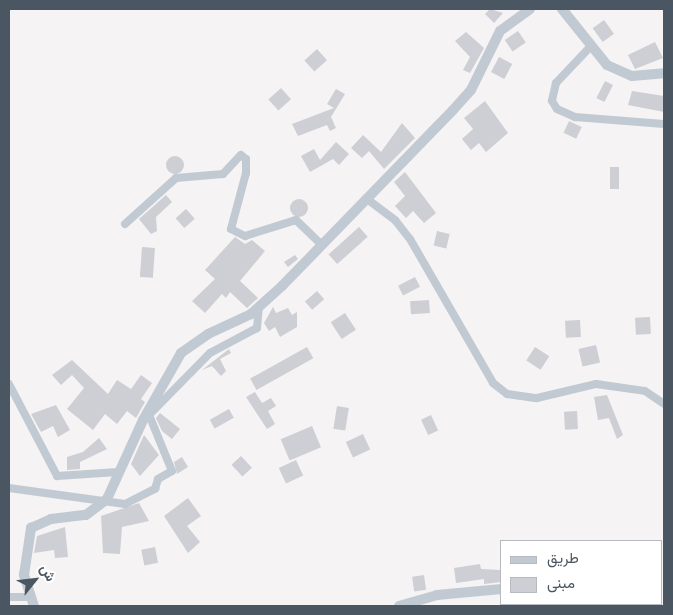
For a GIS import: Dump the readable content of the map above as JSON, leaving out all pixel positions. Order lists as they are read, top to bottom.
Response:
{
  "legend": ["طريق", "مبنى"],
  "north": "top right"
}
